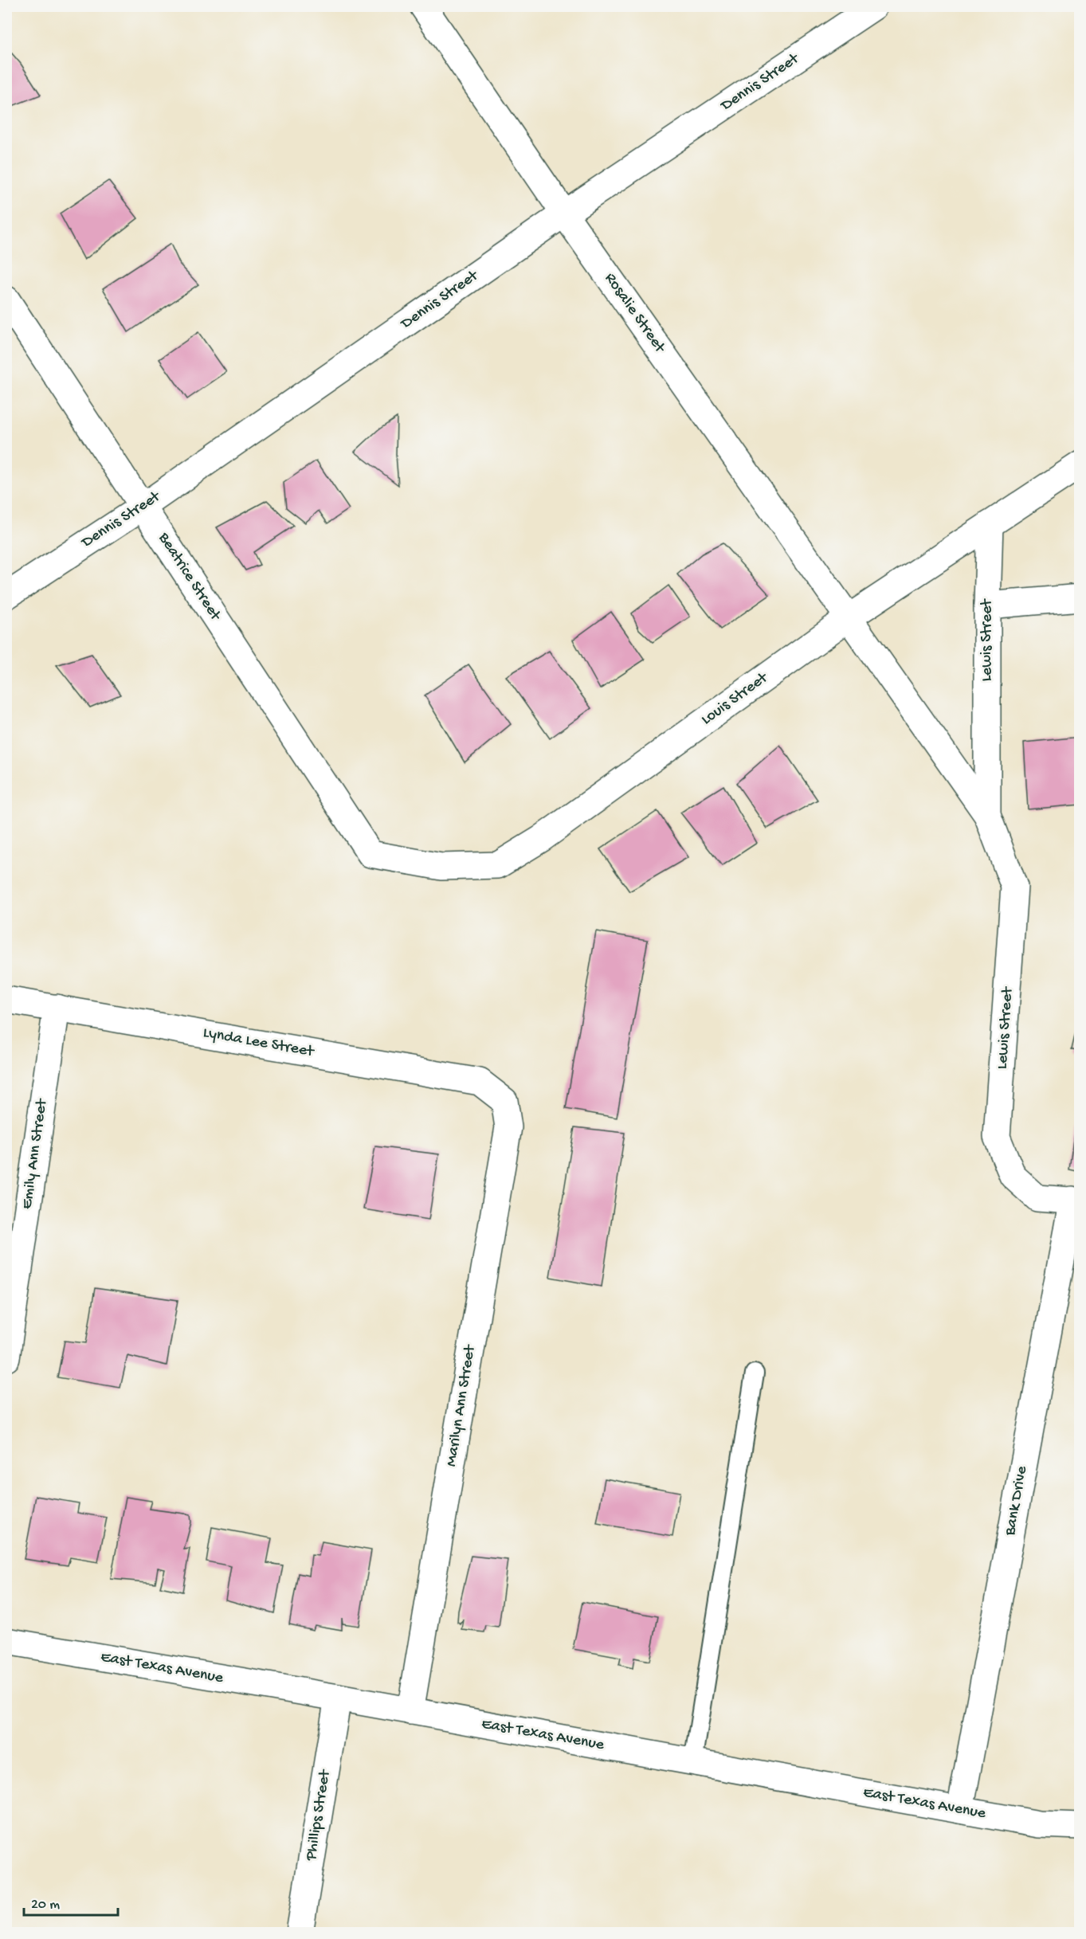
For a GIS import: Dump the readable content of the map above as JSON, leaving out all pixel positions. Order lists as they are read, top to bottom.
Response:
{
  "streets": {
    "street": [
      "Dennis Street",
      "Rosalie Street",
      "Beatrice Street",
      "Lewis Street",
      "Louis Street",
      "Lynda Lee Street",
      "Emily Ann Street",
      "Marilyn Ann Street",
      "Bank Drive",
      "East Texas Avenue",
      "Phillips Street"
    ]
  },
  "crossings": [
    ["Dennis Street", "Rosalie Street"],
    ["Dennis Street", "Beatrice Street"],
    ["Rosalie Street", "Lewis Street"],
    ["Rosalie Street", "Louis Street"],
    ["Beatrice Street", "Louis Street"],
    ["Lewis Street", "Louis Street"],
    ["Lewis Street", "Bank Drive"],
    ["Lynda Lee Street", "Emily Ann Street"],
    ["Lynda Lee Street", "Marilyn Ann Street"],
    ["Marilyn Ann Street", "East Texas Avenue"],
    ["Bank Drive", "East Texas Avenue"],
    ["East Texas Avenue", "Phillips Street"]
  ],
  "scale_bar": "20 m"
}
